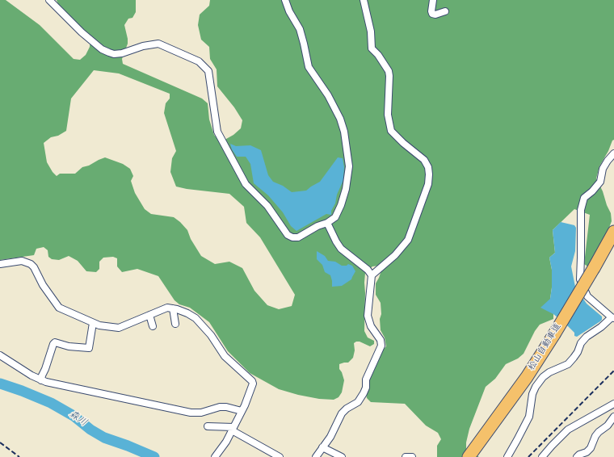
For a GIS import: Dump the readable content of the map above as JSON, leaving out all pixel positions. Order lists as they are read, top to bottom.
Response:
{
  "streets": {
    "highway": ["松山自動車道"]
  },
  "water": ["森川"]
}
